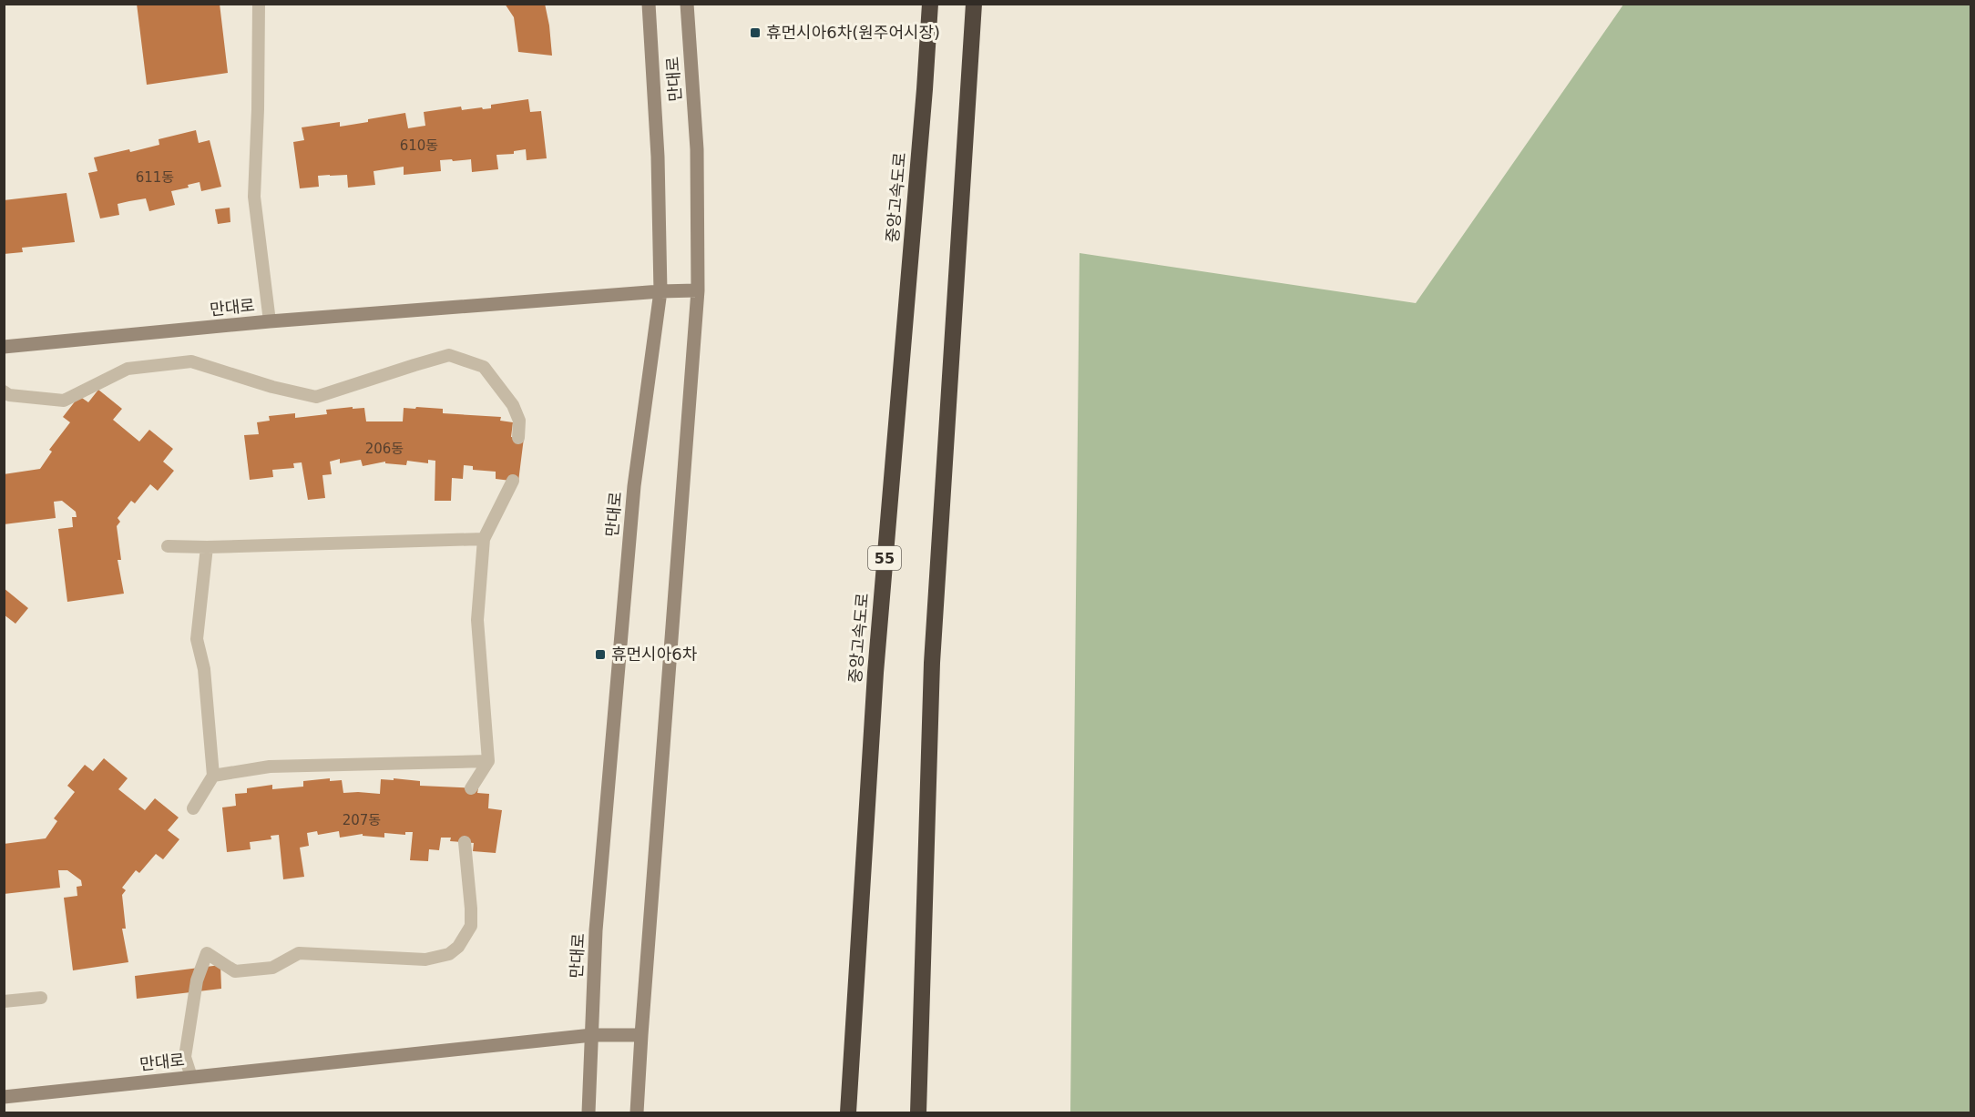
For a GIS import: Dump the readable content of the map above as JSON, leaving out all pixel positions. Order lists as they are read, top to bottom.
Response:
{
  "streets": {
    "highway": ["중앙고속도로", "55"],
    "street": ["만대로"]
  },
  "places": {
    "transit": ["휴먼시아6차(원주어시장)", "휴먼시아6차"]
  },
  "house_numbers": [
    "610동",
    "611동",
    "206동",
    "207동"
  ]
}
